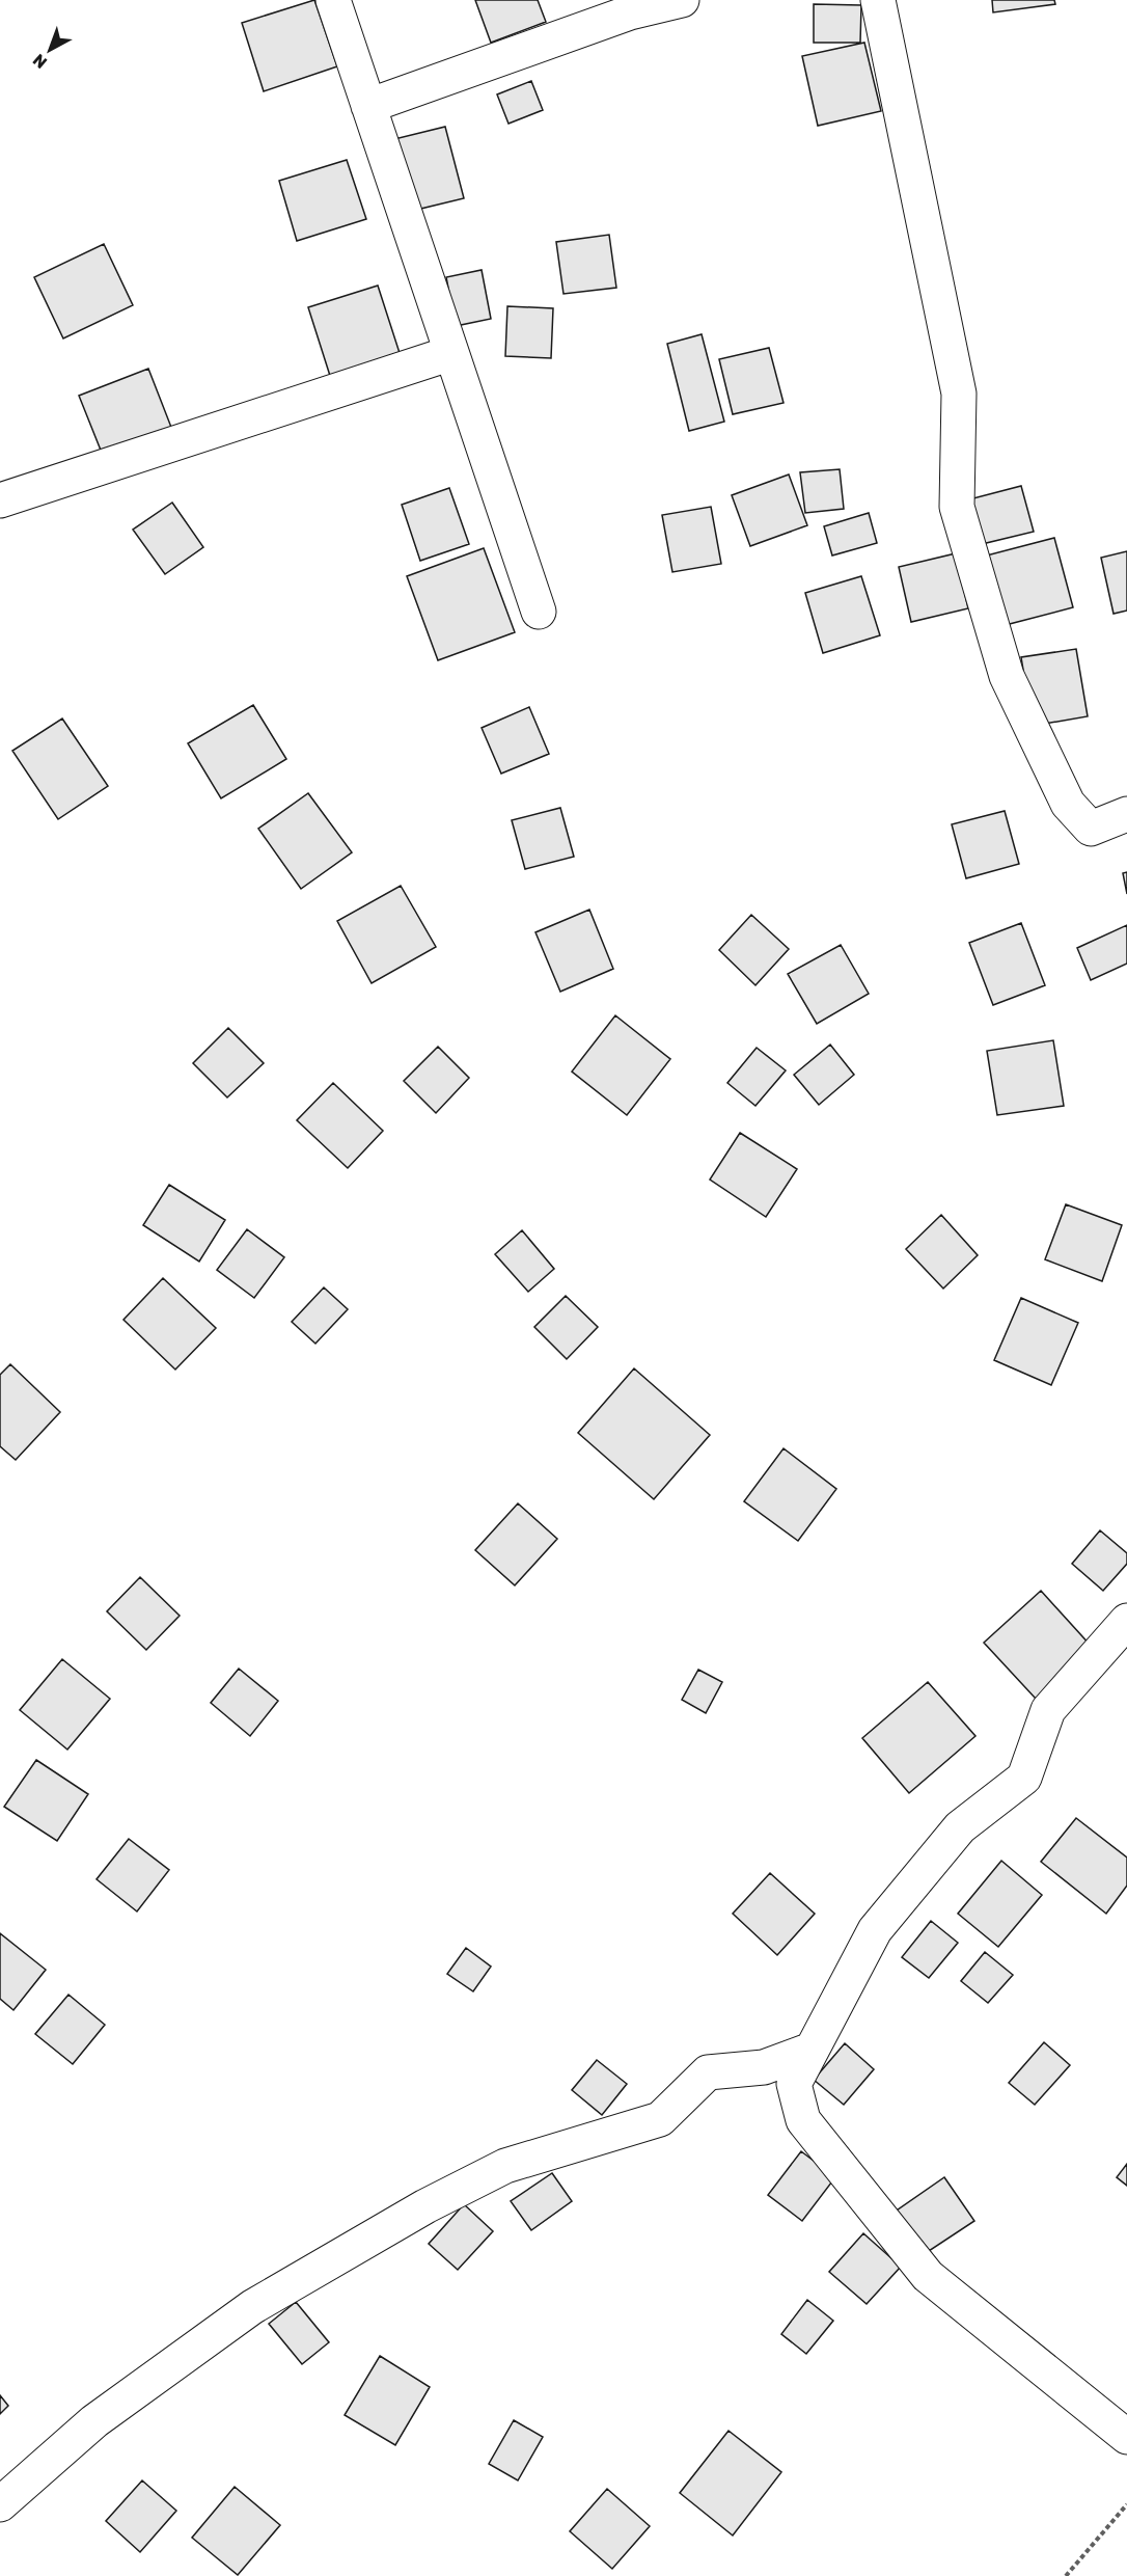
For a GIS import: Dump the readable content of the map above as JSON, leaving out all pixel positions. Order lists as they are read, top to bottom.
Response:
{
  "north": "bottom left"
}
